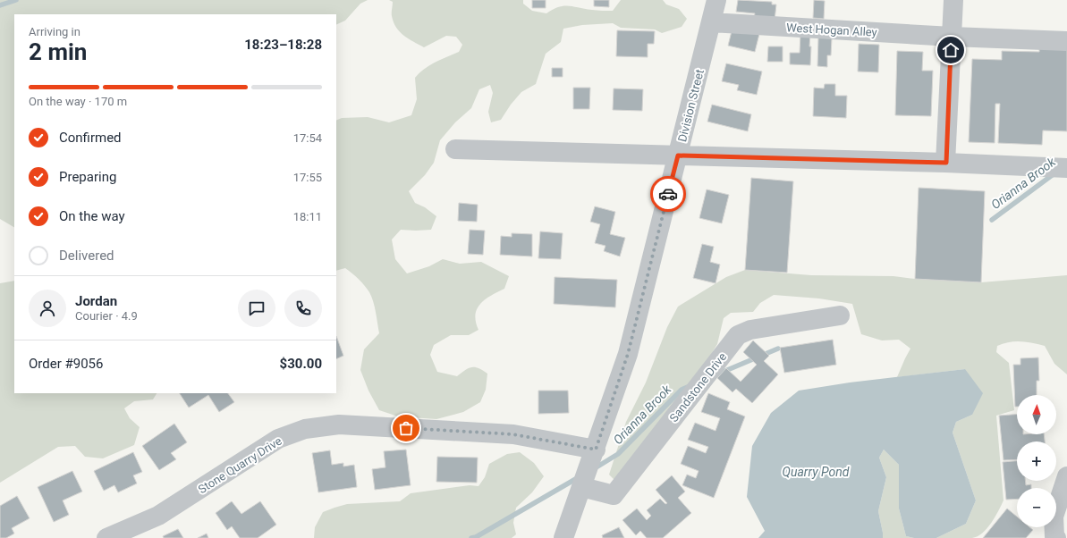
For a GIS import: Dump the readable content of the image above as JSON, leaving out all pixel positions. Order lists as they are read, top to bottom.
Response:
{
  "streets": {
    "street": [
      "West Hogan Alley",
      "Division Street",
      "Sandstone Drive",
      "Stone Quarry Drive"
    ]
  },
  "crossings": [
    ["West Hogan Alley", "Division Street"],
    ["Division Street", "Sandstone Drive"],
    ["Division Street", "Stone Quarry Drive"]
  ],
  "water": ["Orianna Brook", "Quarry Pond"],
  "north": "top",
  "page": {
    "heading": ["2 min", "Arriving in", "18:23–18:28"],
    "panel": [
      "Jordan",
      "Courier · 4.9",
      "Order #9056",
      "$30.00"
    ],
    "bar": "On the way · 170 m",
    "list": [
      ["Confirmed", "17:54"],
      ["Preparing", "17:55"],
      ["On the way", "18:11"],
      "Delivered"
    ],
    "map_buttons": ["+", "−"]
  }
}
